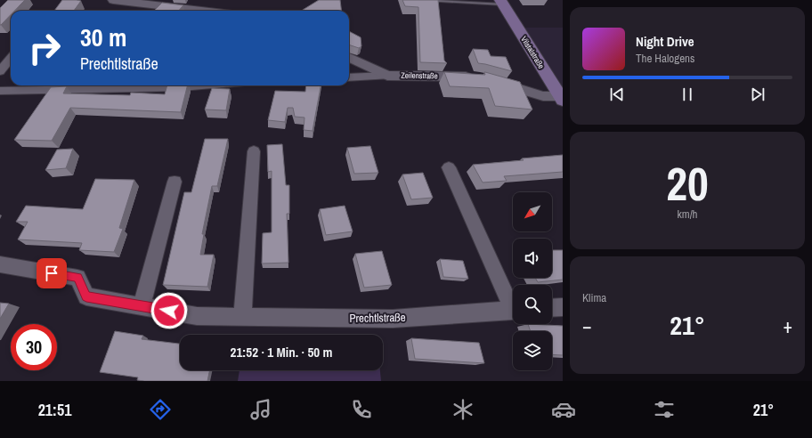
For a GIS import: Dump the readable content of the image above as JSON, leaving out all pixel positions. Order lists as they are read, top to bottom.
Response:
{
  "streets": {
    "main road": ["Vilstalstraße"],
    "street": ["Zeilenstraße", "Prechtlstraße"]
  },
  "crossings": [
    ["Vilstalstraße", "Zeilenstraße"]
  ],
  "north": "bottom left",
  "page": {
    "turn": ["30 m", "Prechtlstraße"],
    "song": ["Night Drive", "The Halogens"],
    "tile": [
      ["20", "km/h"],
      "Klima"
    ],
    "heat": ["−", "21°", "+"],
    "limit": "30",
    "trip": "21:52 · 1 Min. · 50 m",
    "tabs": ["21:51", "21°"]
  }
}
